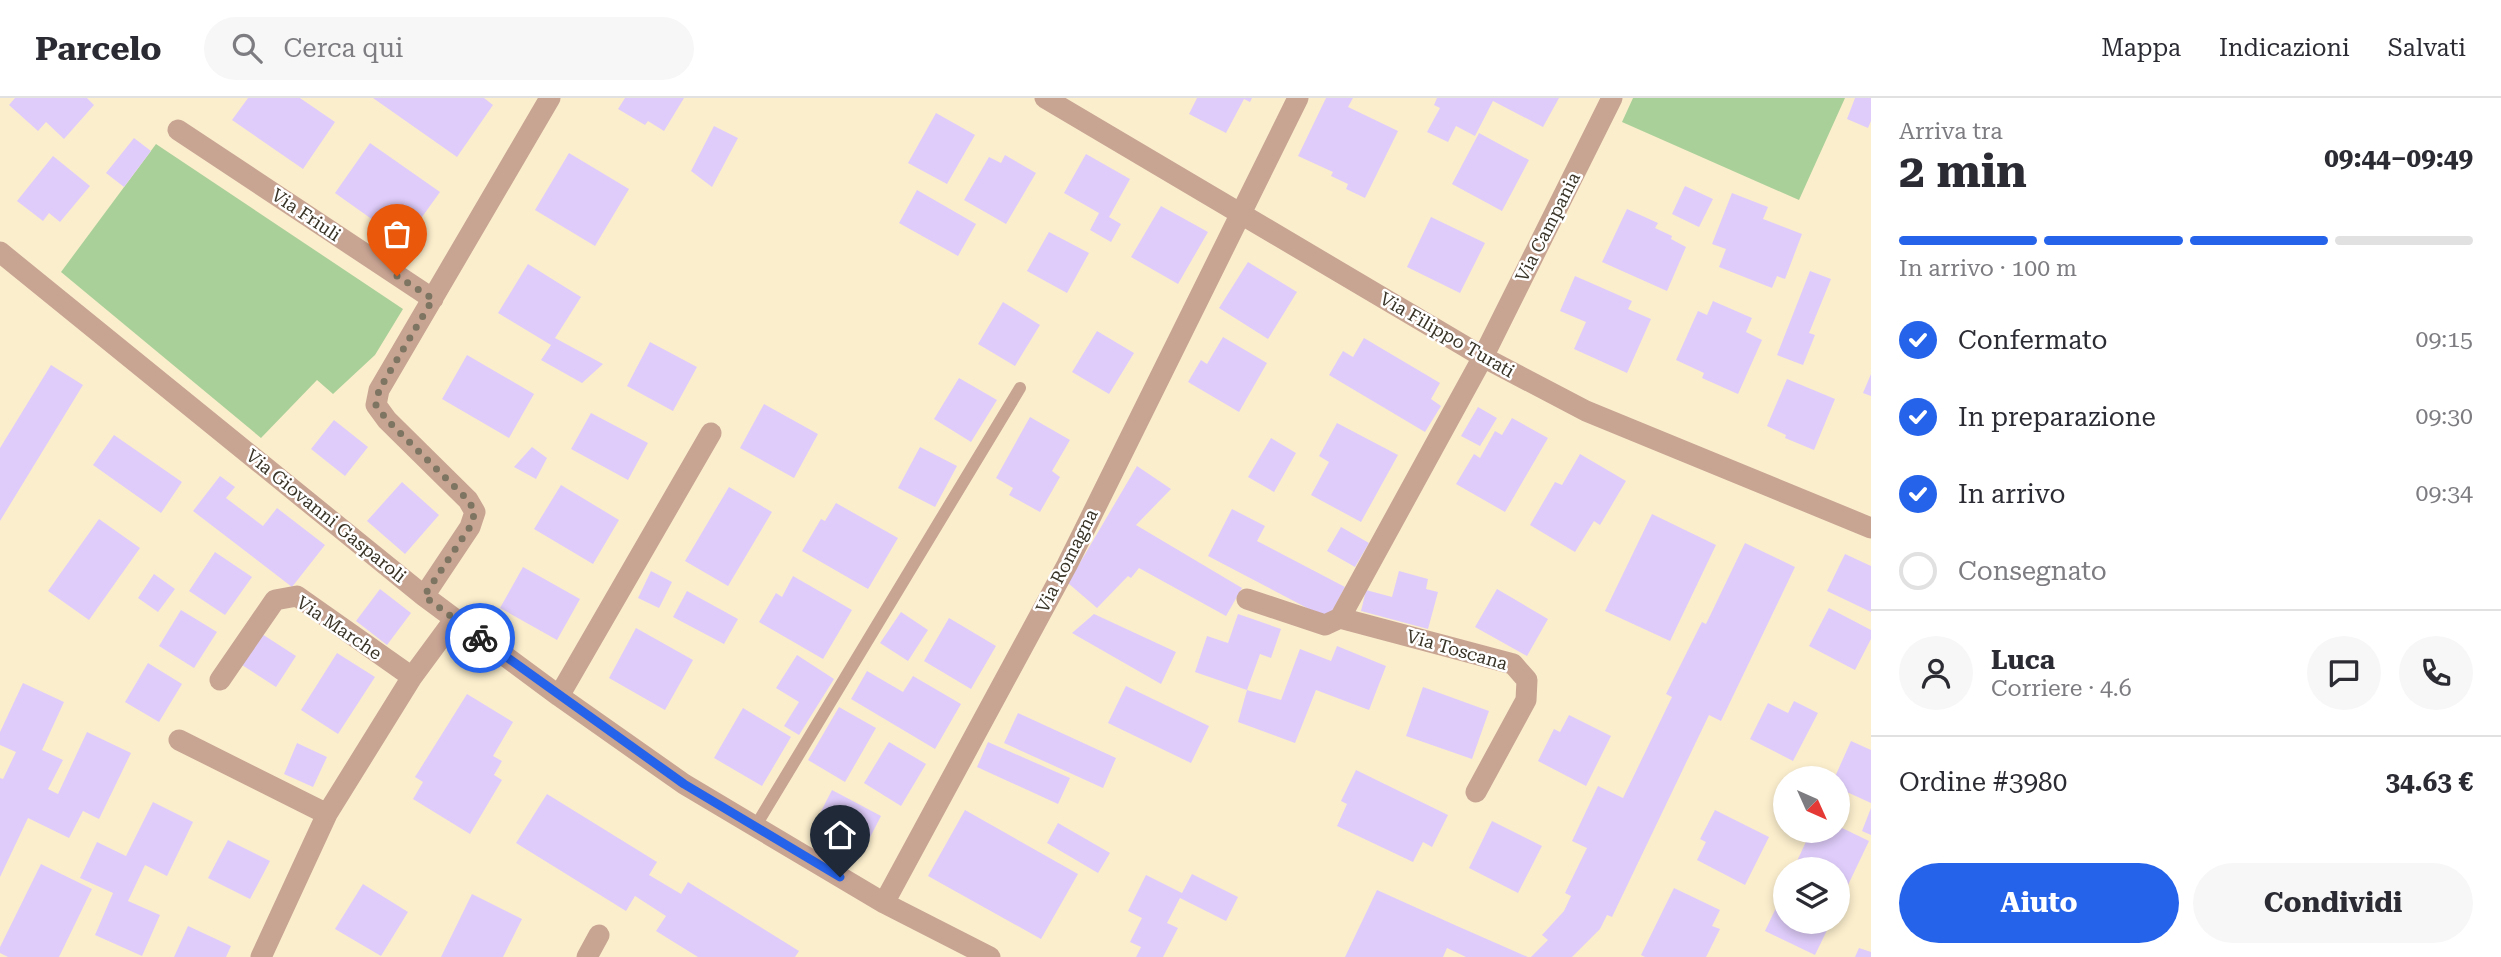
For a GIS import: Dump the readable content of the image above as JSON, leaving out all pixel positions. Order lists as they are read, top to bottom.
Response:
{
  "streets": {
    "street": [
      "Via Friuli",
      "Via Campania",
      "Via Filippo Turati",
      "Via Giovanni Gasparoli",
      "Via Romagna",
      "Via Marche",
      "Via Toscana"
    ]
  },
  "crossings": [
    ["Via Campania", "Via Filippo Turati"],
    ["Via Filippo Turati", "Via Romagna"],
    ["Via Giovanni Gasparoli", "Via Romagna"]
  ],
  "north": "bottom right",
  "page": {
    "header": "Parcelo",
    "search": "Cerca qui",
    "nav": ["Mappa", "Indicazioni", "Salvati"],
    "heading": ["2 min", "Arriva tra", "09:44–09:49"],
    "panel": [
      "Luca",
      "Corriere · 4.6",
      "Ordine #3980",
      "34.63 €"
    ],
    "bar": "In arrivo · 100 m",
    "list": [
      ["Confermato", "09:15"],
      ["In preparazione", "09:30"],
      ["In arrivo", "09:34"],
      "Consegnato"
    ],
    "buttons": ["Aiuto", "Condividi"]
  }
}
